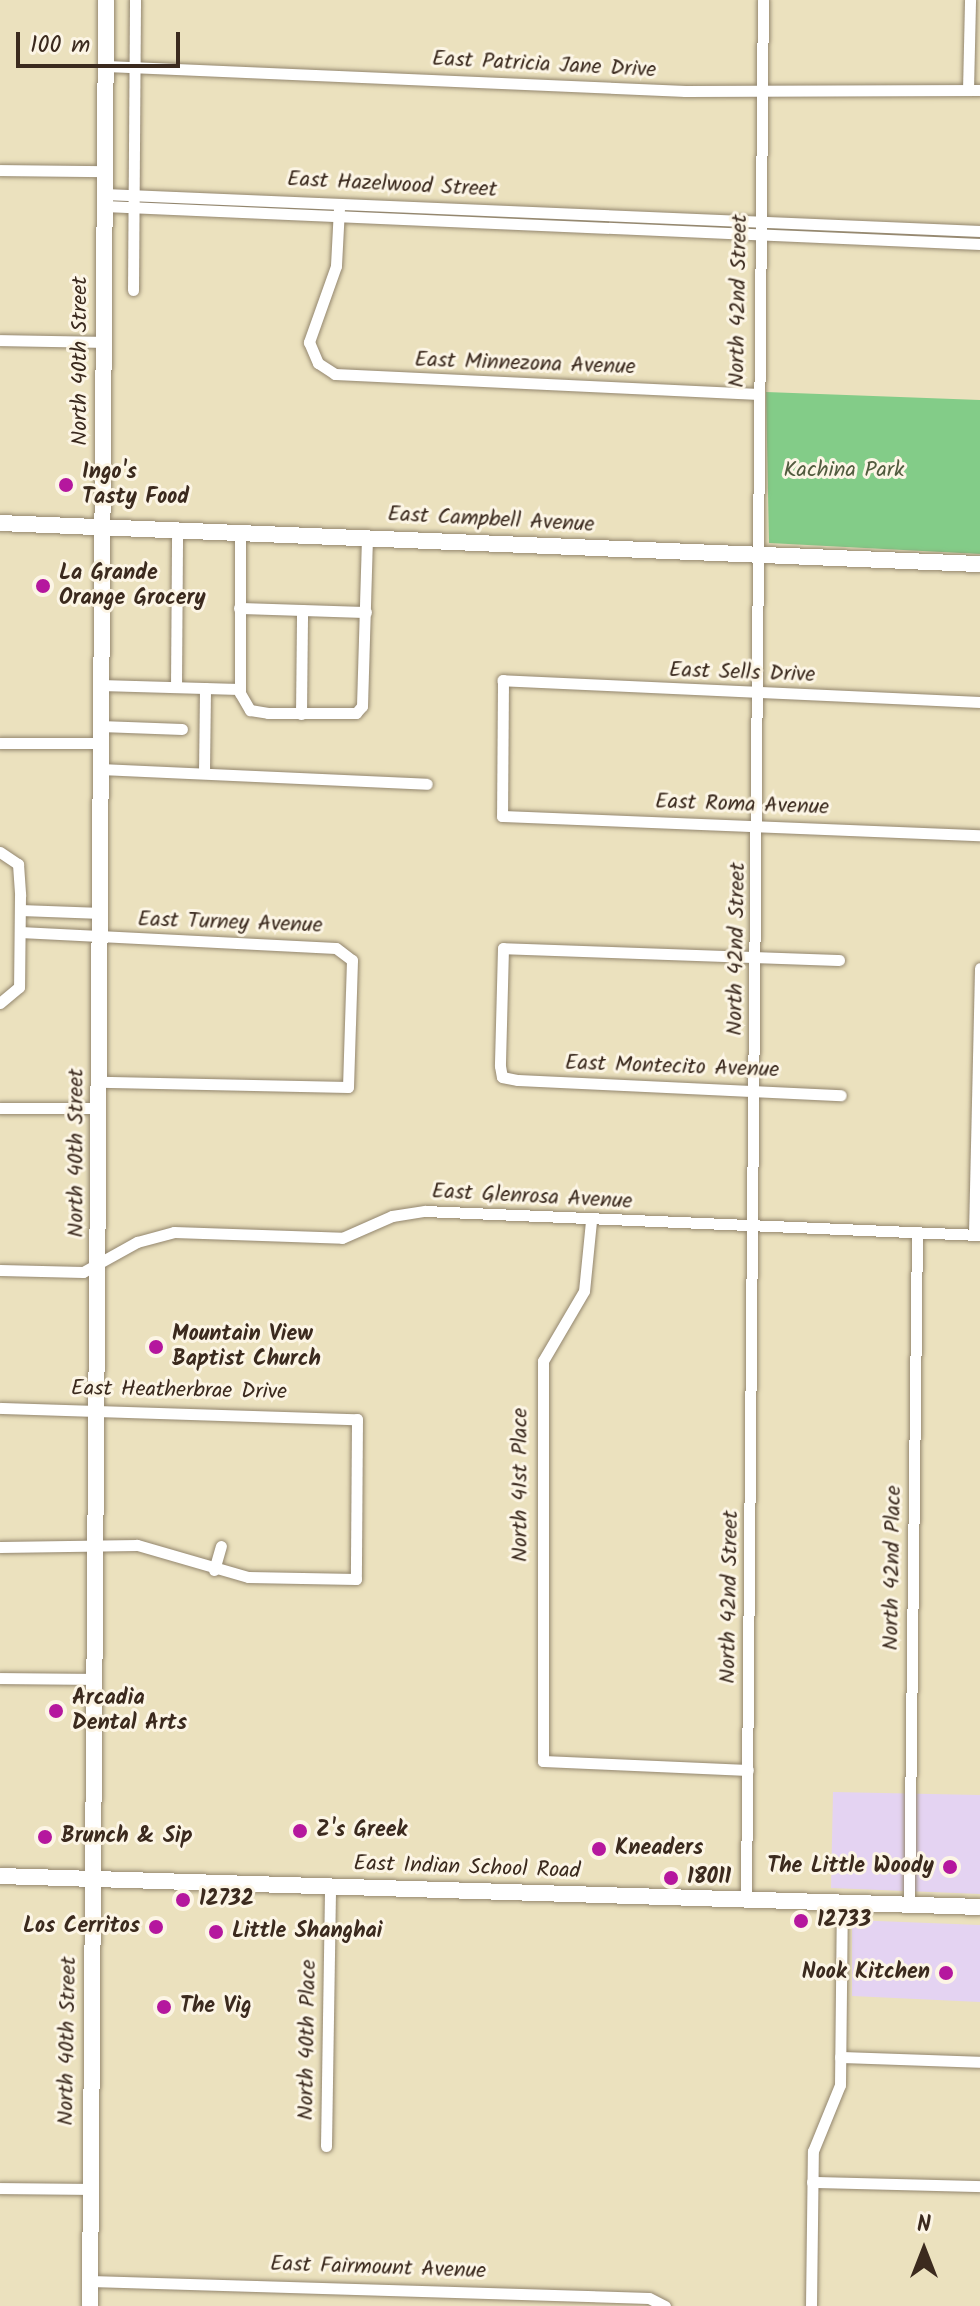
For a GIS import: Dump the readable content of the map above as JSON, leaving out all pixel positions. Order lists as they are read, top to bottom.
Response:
{
  "streets": {
    "main road": ["North 40th Street", "East Campbell Avenue", "East Indian School Road"],
    "street": [
      "East Patricia Jane Drive",
      "East Hazelwood Street",
      "North 42nd Street",
      "East Minnezona Avenue",
      "East Sells Drive",
      "East Roma Avenue",
      "East Turney Avenue",
      "East Montecito Avenue",
      "East Glenrosa Avenue",
      "East Heatherbrae Drive",
      "North 41st Place",
      "North 42nd Place",
      "North 40th Place",
      "East Fairmount Avenue"
    ]
  },
  "crossings": [
    ["East Patricia Jane Drive", "North 42nd Street"],
    ["East Patricia Jane Drive", "North 40th Street"],
    ["East Hazelwood Street", "North 42nd Street"],
    ["East Hazelwood Street", "North 40th Street"],
    ["East Hazelwood Street", "East Minnezona Avenue"],
    ["North 42nd Street", "East Minnezona Avenue"],
    ["North 42nd Street", "East Campbell Avenue"],
    ["North 42nd Street", "East Sells Drive"],
    ["North 42nd Street", "East Roma Avenue"],
    ["North 42nd Street", "East Montecito Avenue"],
    ["North 42nd Street", "East Glenrosa Avenue"],
    ["North 42nd Street", "North 41st Place"],
    ["North 42nd Street", "East Indian School Road"],
    ["North 40th Street", "East Campbell Avenue"],
    ["North 40th Street", "East Turney Avenue"],
    ["North 40th Street", "East Glenrosa Avenue"],
    ["North 40th Street", "East Heatherbrae Drive"],
    ["North 40th Street", "East Indian School Road"],
    ["North 40th Street", "East Fairmount Avenue"],
    ["East Sells Drive", "East Roma Avenue"],
    ["East Glenrosa Avenue", "North 41st Place"],
    ["East Glenrosa Avenue", "North 42nd Place"],
    ["North 42nd Place", "East Indian School Road"],
    ["East Indian School Road", "North 40th Place"]
  ],
  "parks": ["Kachina Park"],
  "places": [
    "Ingo's Tasty Food",
    "La Grande Orange Grocery",
    "Mountain View Baptist Church",
    "Arcadia Dental Arts",
    "Z's Greek",
    "Brunch & Sip",
    "Kneaders",
    "The Little Woody",
    "18011",
    "12732",
    "12733",
    "Los Cerritos",
    "Little Shanghai",
    "Nook Kitchen",
    "The Vig"
  ],
  "scale_bar": "100 m",
  "north": "top"
}
